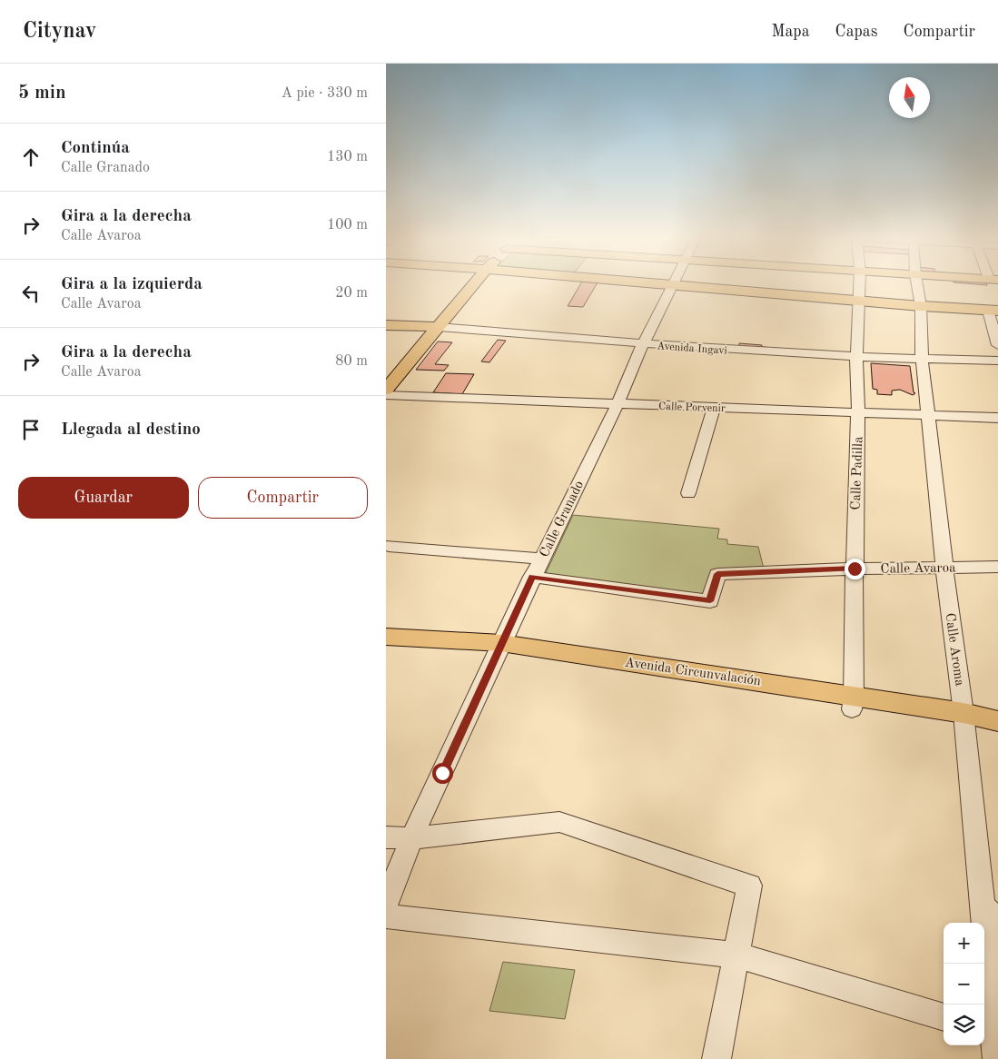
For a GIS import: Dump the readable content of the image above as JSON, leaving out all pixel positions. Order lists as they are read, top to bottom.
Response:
{
  "streets": {
    "main road": ["Avenida Ingavi", "Avenida Circunvalación"],
    "street": [
      "Calle Porvenir",
      "Calle Padilla",
      "Calle Granado",
      "Calle Avaroa",
      "Calle Aroma"
    ]
  },
  "crossings": [
    ["Avenida Ingavi", "Calle Padilla"],
    ["Avenida Ingavi", "Calle Granado"],
    ["Avenida Ingavi", "Calle Aroma"],
    ["Calle Porvenir", "Calle Padilla"],
    ["Calle Porvenir", "Calle Granado"],
    ["Calle Porvenir", "Calle Aroma"],
    ["Calle Padilla", "Calle Avaroa"],
    ["Calle Padilla", "Avenida Circunvalación"],
    ["Calle Granado", "Calle Avaroa"],
    ["Calle Granado", "Avenida Circunvalación"],
    ["Calle Avaroa", "Calle Aroma"],
    ["Calle Aroma", "Avenida Circunvalación"]
  ],
  "north": "top",
  "page": {
    "header": "Citynav",
    "nav": ["Mapa", "Capas", "Compartir"],
    "heading": ["5 min", "A pie · 330 m"],
    "list": [
      ["Continúa", "Calle Granado", "130 m"],
      ["Gira a la derecha", "Calle Avaroa", "100 m"],
      ["Gira a la izquierda", "Calle Avaroa", "20 m"],
      ["Gira a la derecha", "Calle Avaroa", "80 m"],
      "Llegada al destino"
    ],
    "buttons": ["Guardar", "Compartir"],
    "map_buttons": ["+", "−"]
  }
}
